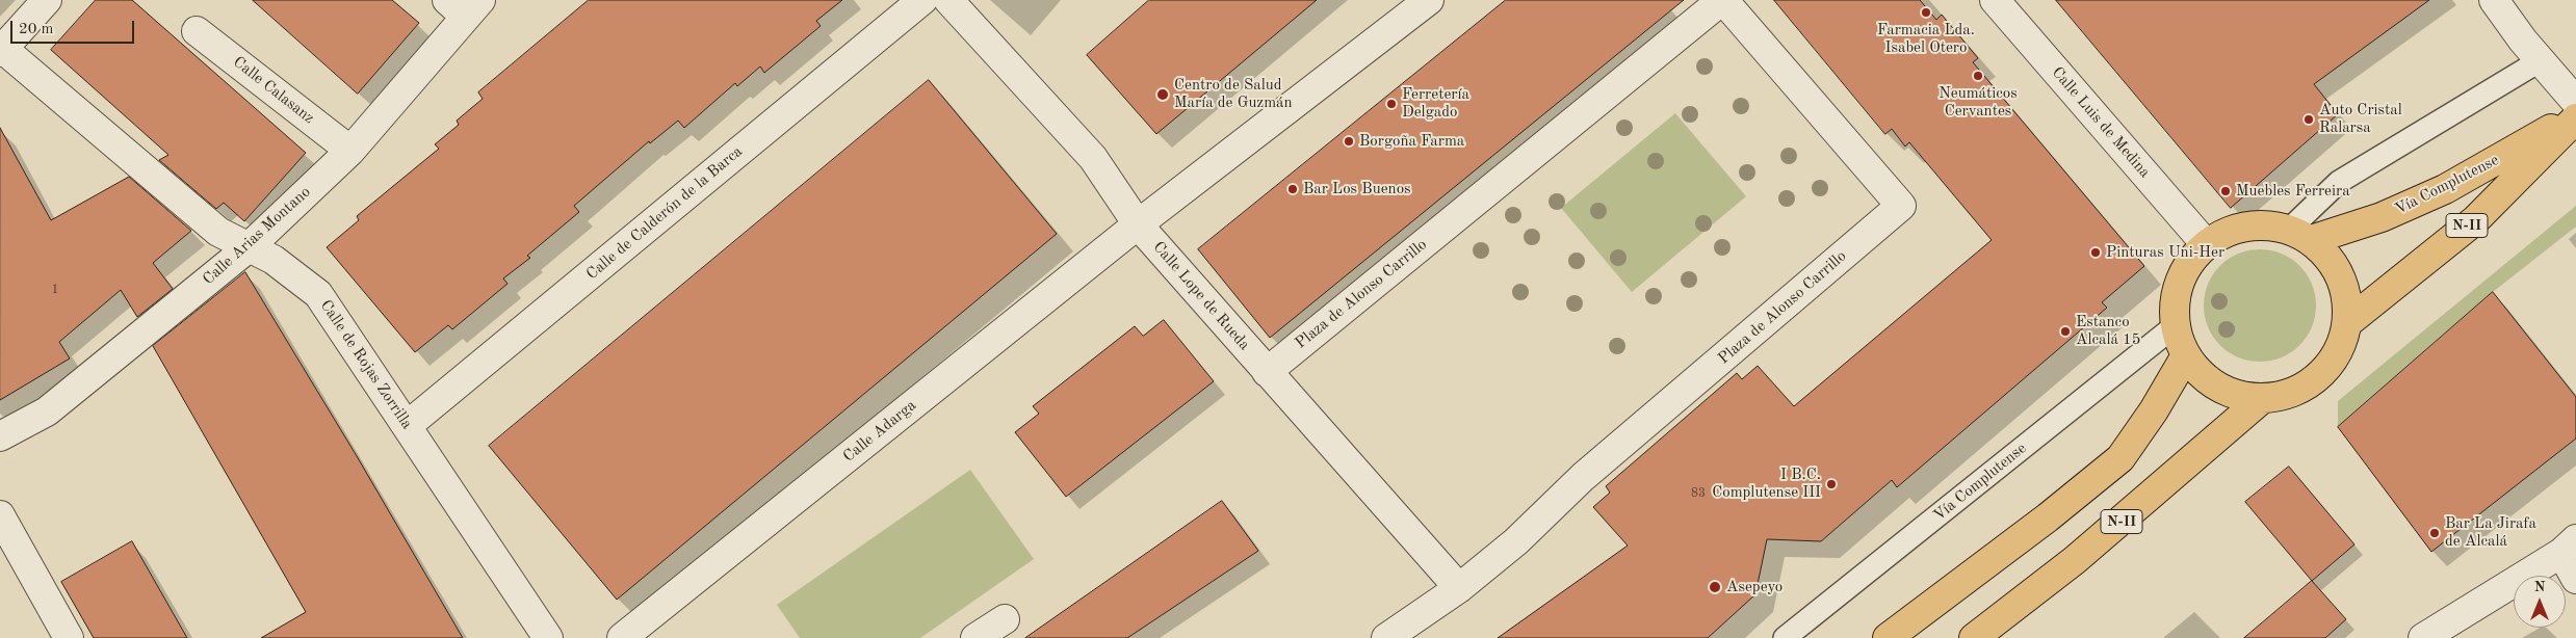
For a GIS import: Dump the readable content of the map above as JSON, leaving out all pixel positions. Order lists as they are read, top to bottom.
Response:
{
  "streets": {
    "main road": ["Vía Complutense", "N-II"],
    "street": [
      "Calle Calasanz",
      "Calle Luis de Medina",
      "Calle de Calderón de la Barca",
      "Calle Arias Montano",
      "Plaza de Alonso Carrillo",
      "Calle Lope de Rueda",
      "Calle de Rojas Zorrilla",
      "Calle Adarga"
    ]
  },
  "crossings": [
    ["Calle Calasanz", "Calle Arias Montano"],
    ["Calle Luis de Medina", "Vía Complutense"],
    ["Calle Luis de Medina", "N-II"],
    ["Vía Complutense", "N-II"],
    ["Calle de Calderón de la Barca", "Calle de Rojas Zorrilla"],
    ["Calle Arias Montano", "Calle de Rojas Zorrilla"],
    ["Plaza de Alonso Carrillo", "Calle Lope de Rueda"],
    ["Calle Lope de Rueda", "Calle Adarga"]
  ],
  "places": [
    "Farmacia Lda. Isabel Otero",
    "Neumáticos Cervantes",
    "Centro de Salud María de Guzmán",
    "Ferretería Delgado",
    "Auto Cristal Ralarsa",
    "Borgoña Farma",
    "Bar Los Buenos",
    "Muebles Ferreira",
    "Pinturas Uni-Her",
    "Estanco Alcalá 15",
    "I B.C. Complutense III",
    "Bar La Jirafa de Alcalá",
    "Asepeyo"
  ],
  "house_numbers": ["1", "83"],
  "scale_bar": "20 m",
  "north": "top"
}
